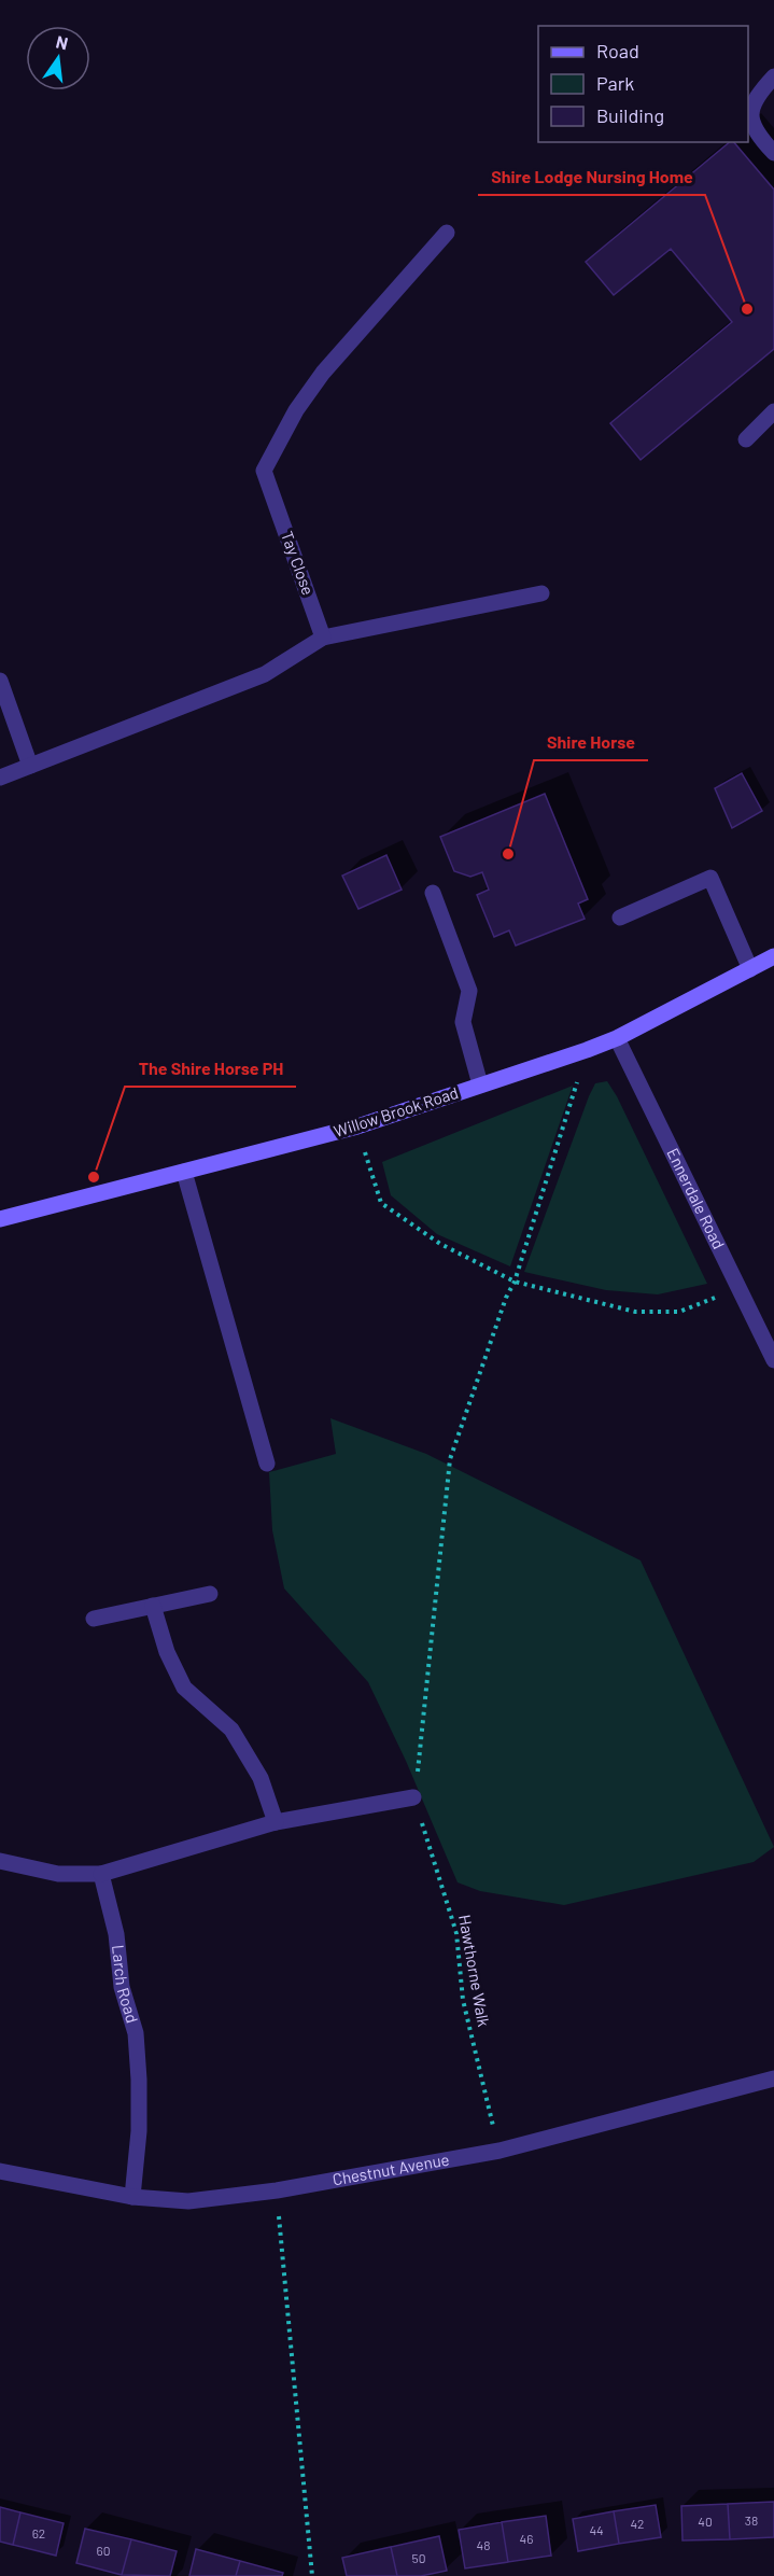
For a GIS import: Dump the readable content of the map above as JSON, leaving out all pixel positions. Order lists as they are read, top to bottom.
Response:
{
  "streets": {
    "street": [
      "Tay Close",
      "Willow Brook Road",
      "Ennerdale Road",
      "Larch Road",
      "Chestnut Avenue"
    ],
    "path": ["Hawthorne Walk"]
  },
  "crossings": [
    ["Willow Brook Road", "Ennerdale Road"],
    ["Hawthorne Walk", "Chestnut Avenue"],
    ["Larch Road", "Chestnut Avenue"]
  ],
  "places": ["Shire Lodge Nursing Home", "Shire Horse", "The Shire Horse PH"],
  "house_numbers": [
    "38",
    "40",
    "42",
    "44",
    "62",
    "46",
    "48",
    "60",
    "50"
  ],
  "legend": ["Road", "Park", "Building"],
  "north": "top"
}
